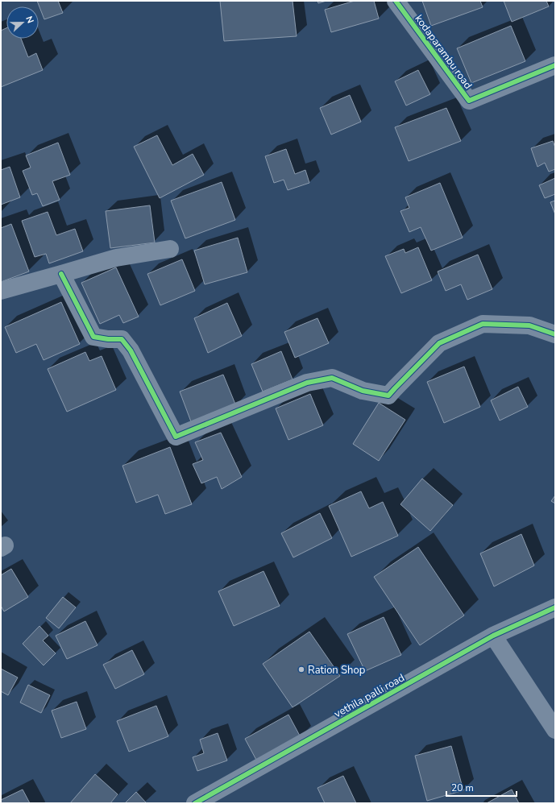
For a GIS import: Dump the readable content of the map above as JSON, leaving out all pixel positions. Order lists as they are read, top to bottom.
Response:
{
  "streets": {
    "street": ["kodaparambu road", "vethila palli road"]
  },
  "places": ["Ration Shop"],
  "scale_bar": "20 m",
  "north": "right"
}
